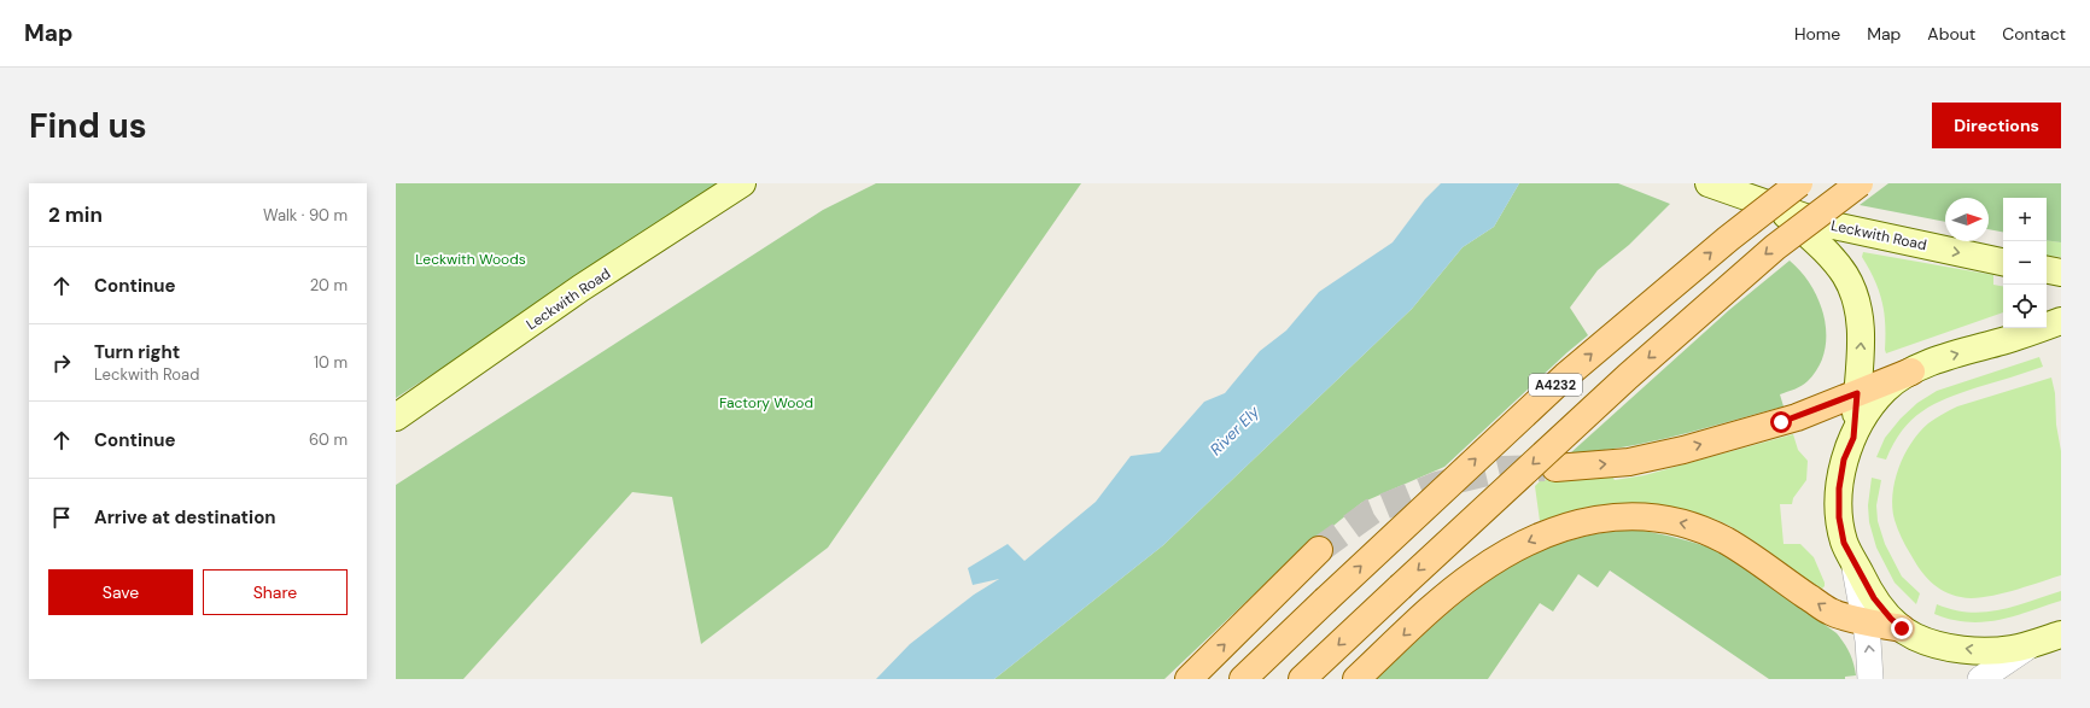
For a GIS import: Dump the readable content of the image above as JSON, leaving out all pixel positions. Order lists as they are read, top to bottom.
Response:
{
  "streets": {
    "main road": ["Leckwith Road", "A4232"]
  },
  "water": ["River Ely"],
  "parks": ["Leckwith Woods", "Factory Wood"],
  "north": "right",
  "page": {
    "header": "Map",
    "nav": [
      "Home",
      "Map",
      "About",
      "Contact"
    ],
    "buttons": [
      "Directions",
      ["Save", "Share"]
    ],
    "title": "Find us",
    "heading": ["2 min", "Walk · 90 m"],
    "map_buttons": ["+", "−"],
    "list": [
      ["Continue", "20 m"],
      ["Turn right", "Leckwith Road", "10 m"],
      ["Continue", "60 m"],
      "Arrive at destination"
    ]
  }
}
